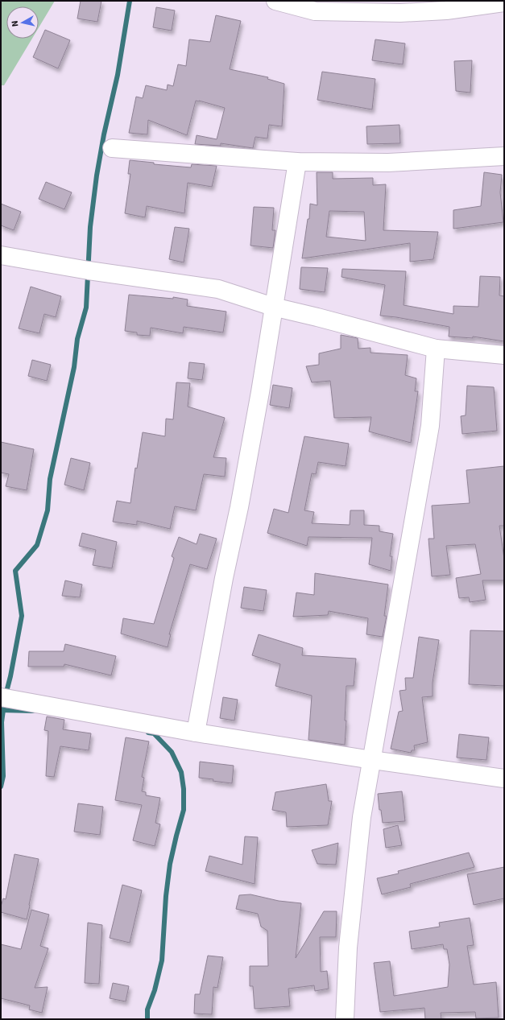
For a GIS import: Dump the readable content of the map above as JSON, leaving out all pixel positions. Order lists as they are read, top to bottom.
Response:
{
  "north": "left"
}
